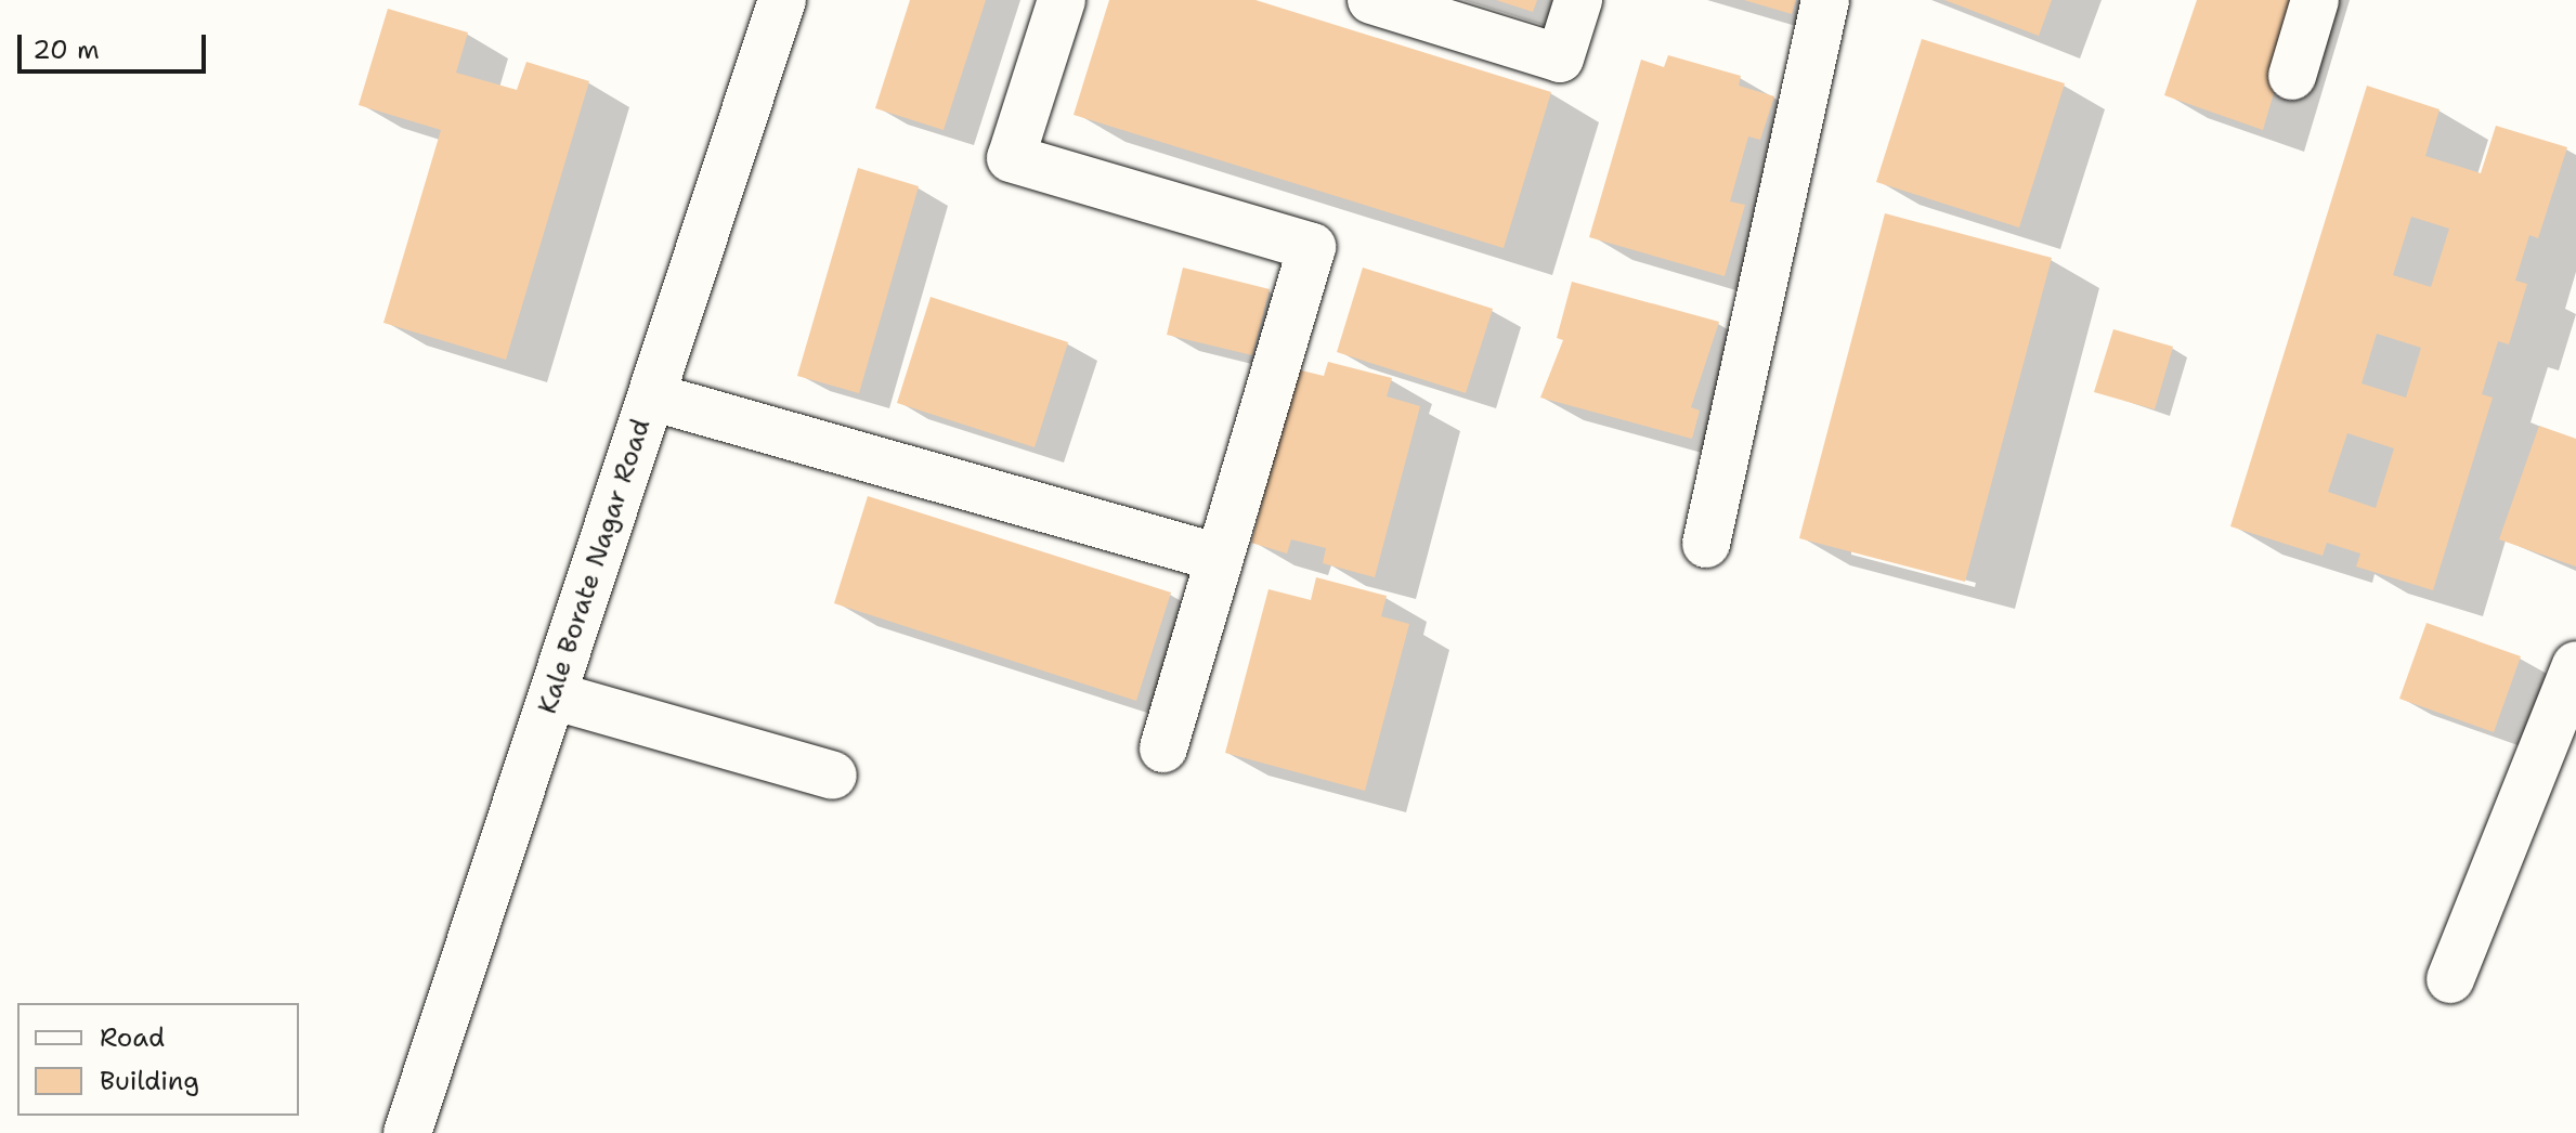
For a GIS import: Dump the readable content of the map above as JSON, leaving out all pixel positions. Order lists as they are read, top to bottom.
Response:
{
  "streets": {
    "street": ["Kale Borate Nagar Road"]
  },
  "legend": ["Road", "Building"],
  "scale_bar": "20 m"
}
